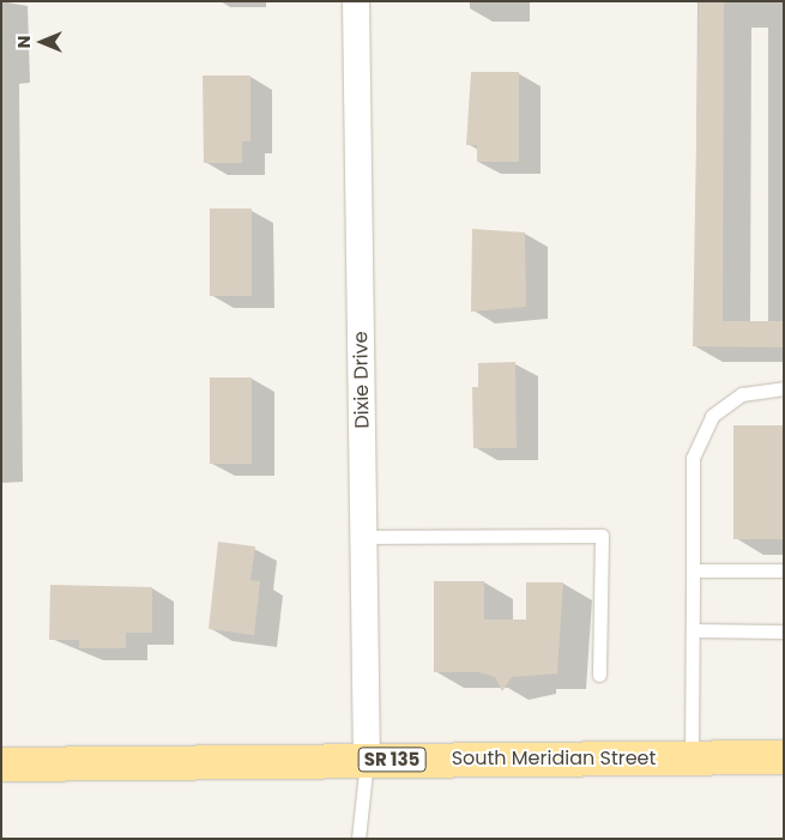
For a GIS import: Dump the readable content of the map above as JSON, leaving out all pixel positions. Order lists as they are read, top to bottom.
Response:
{
  "streets": {
    "main road": ["South Meridian Street", "SR 135"],
    "street": ["Dixie Drive"]
  },
  "crossings": [
    ["Dixie Drive", "South Meridian Street"]
  ],
  "north": "left"
}
